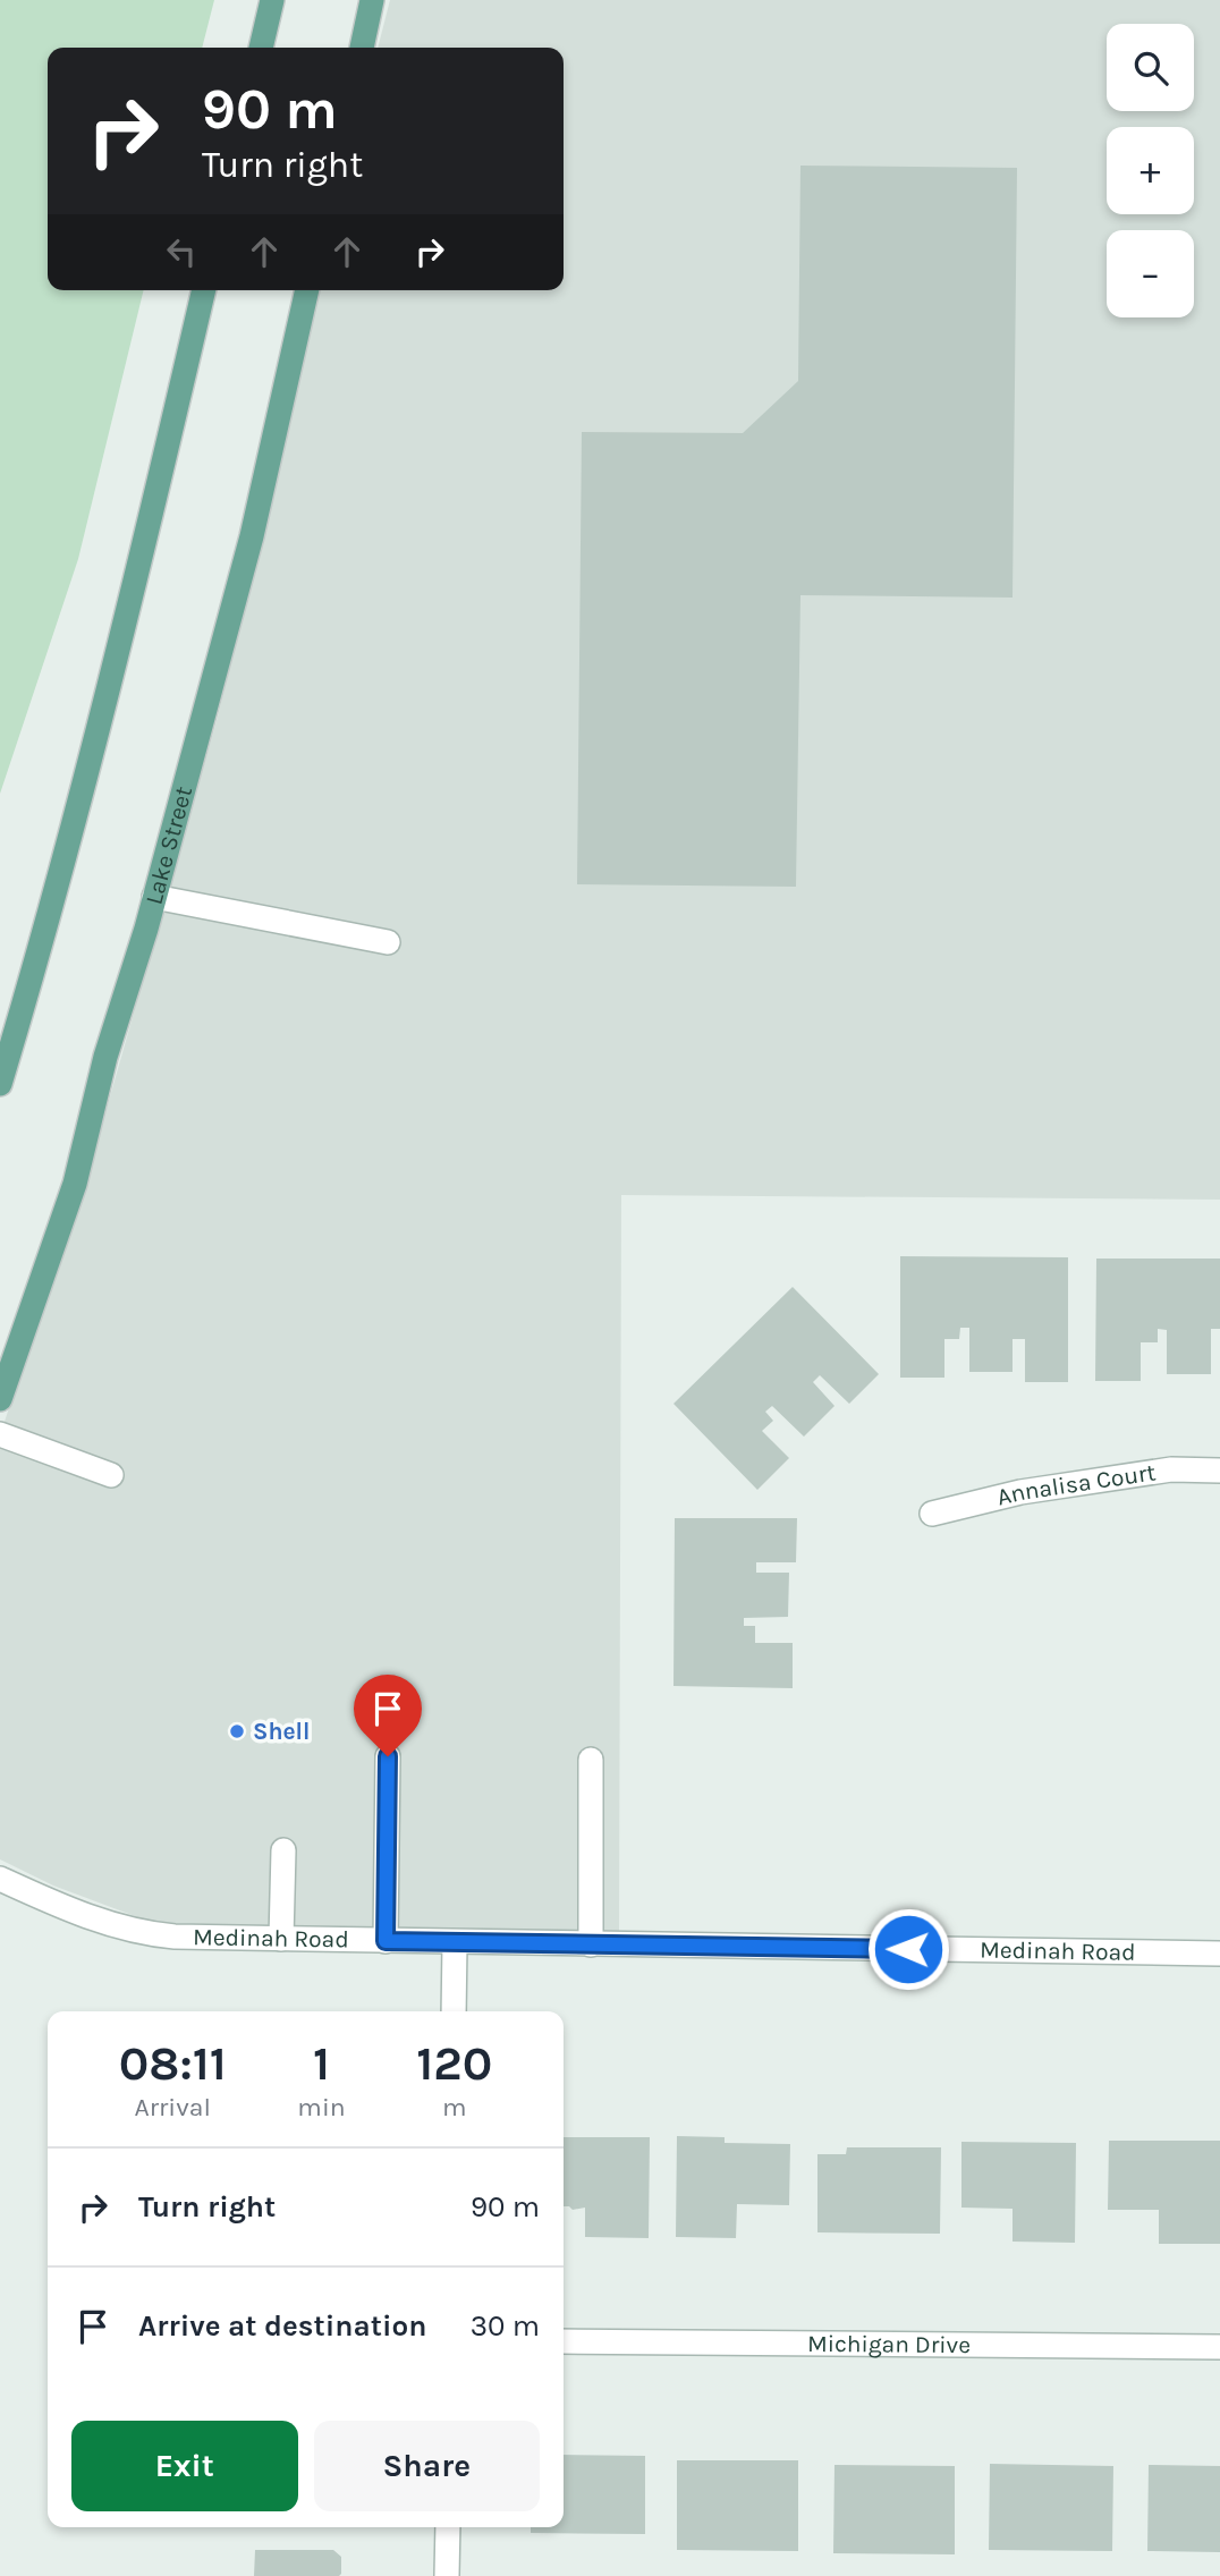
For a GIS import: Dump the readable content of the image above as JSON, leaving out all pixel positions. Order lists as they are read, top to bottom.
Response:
{
  "streets": {
    "main road": ["Lake Street"],
    "street": ["Annalisa Court", "Medinah Road", "Michigan Drive"]
  },
  "places": ["Shell"],
  "page": {
    "map_buttons": ["+", "−"],
    "turn": ["90 m", "Turn right"],
    "eta": [
      "08:11",
      "Arrival",
      "1",
      "min",
      "120",
      "m"
    ],
    "list": [
      {
        "name": "Turn right",
        "value": "90 m"
      },
      {
        "name": "Arrive at destination",
        "value": "30 m"
      }
    ],
    "buttons": ["Exit", "Share"]
  }
}
